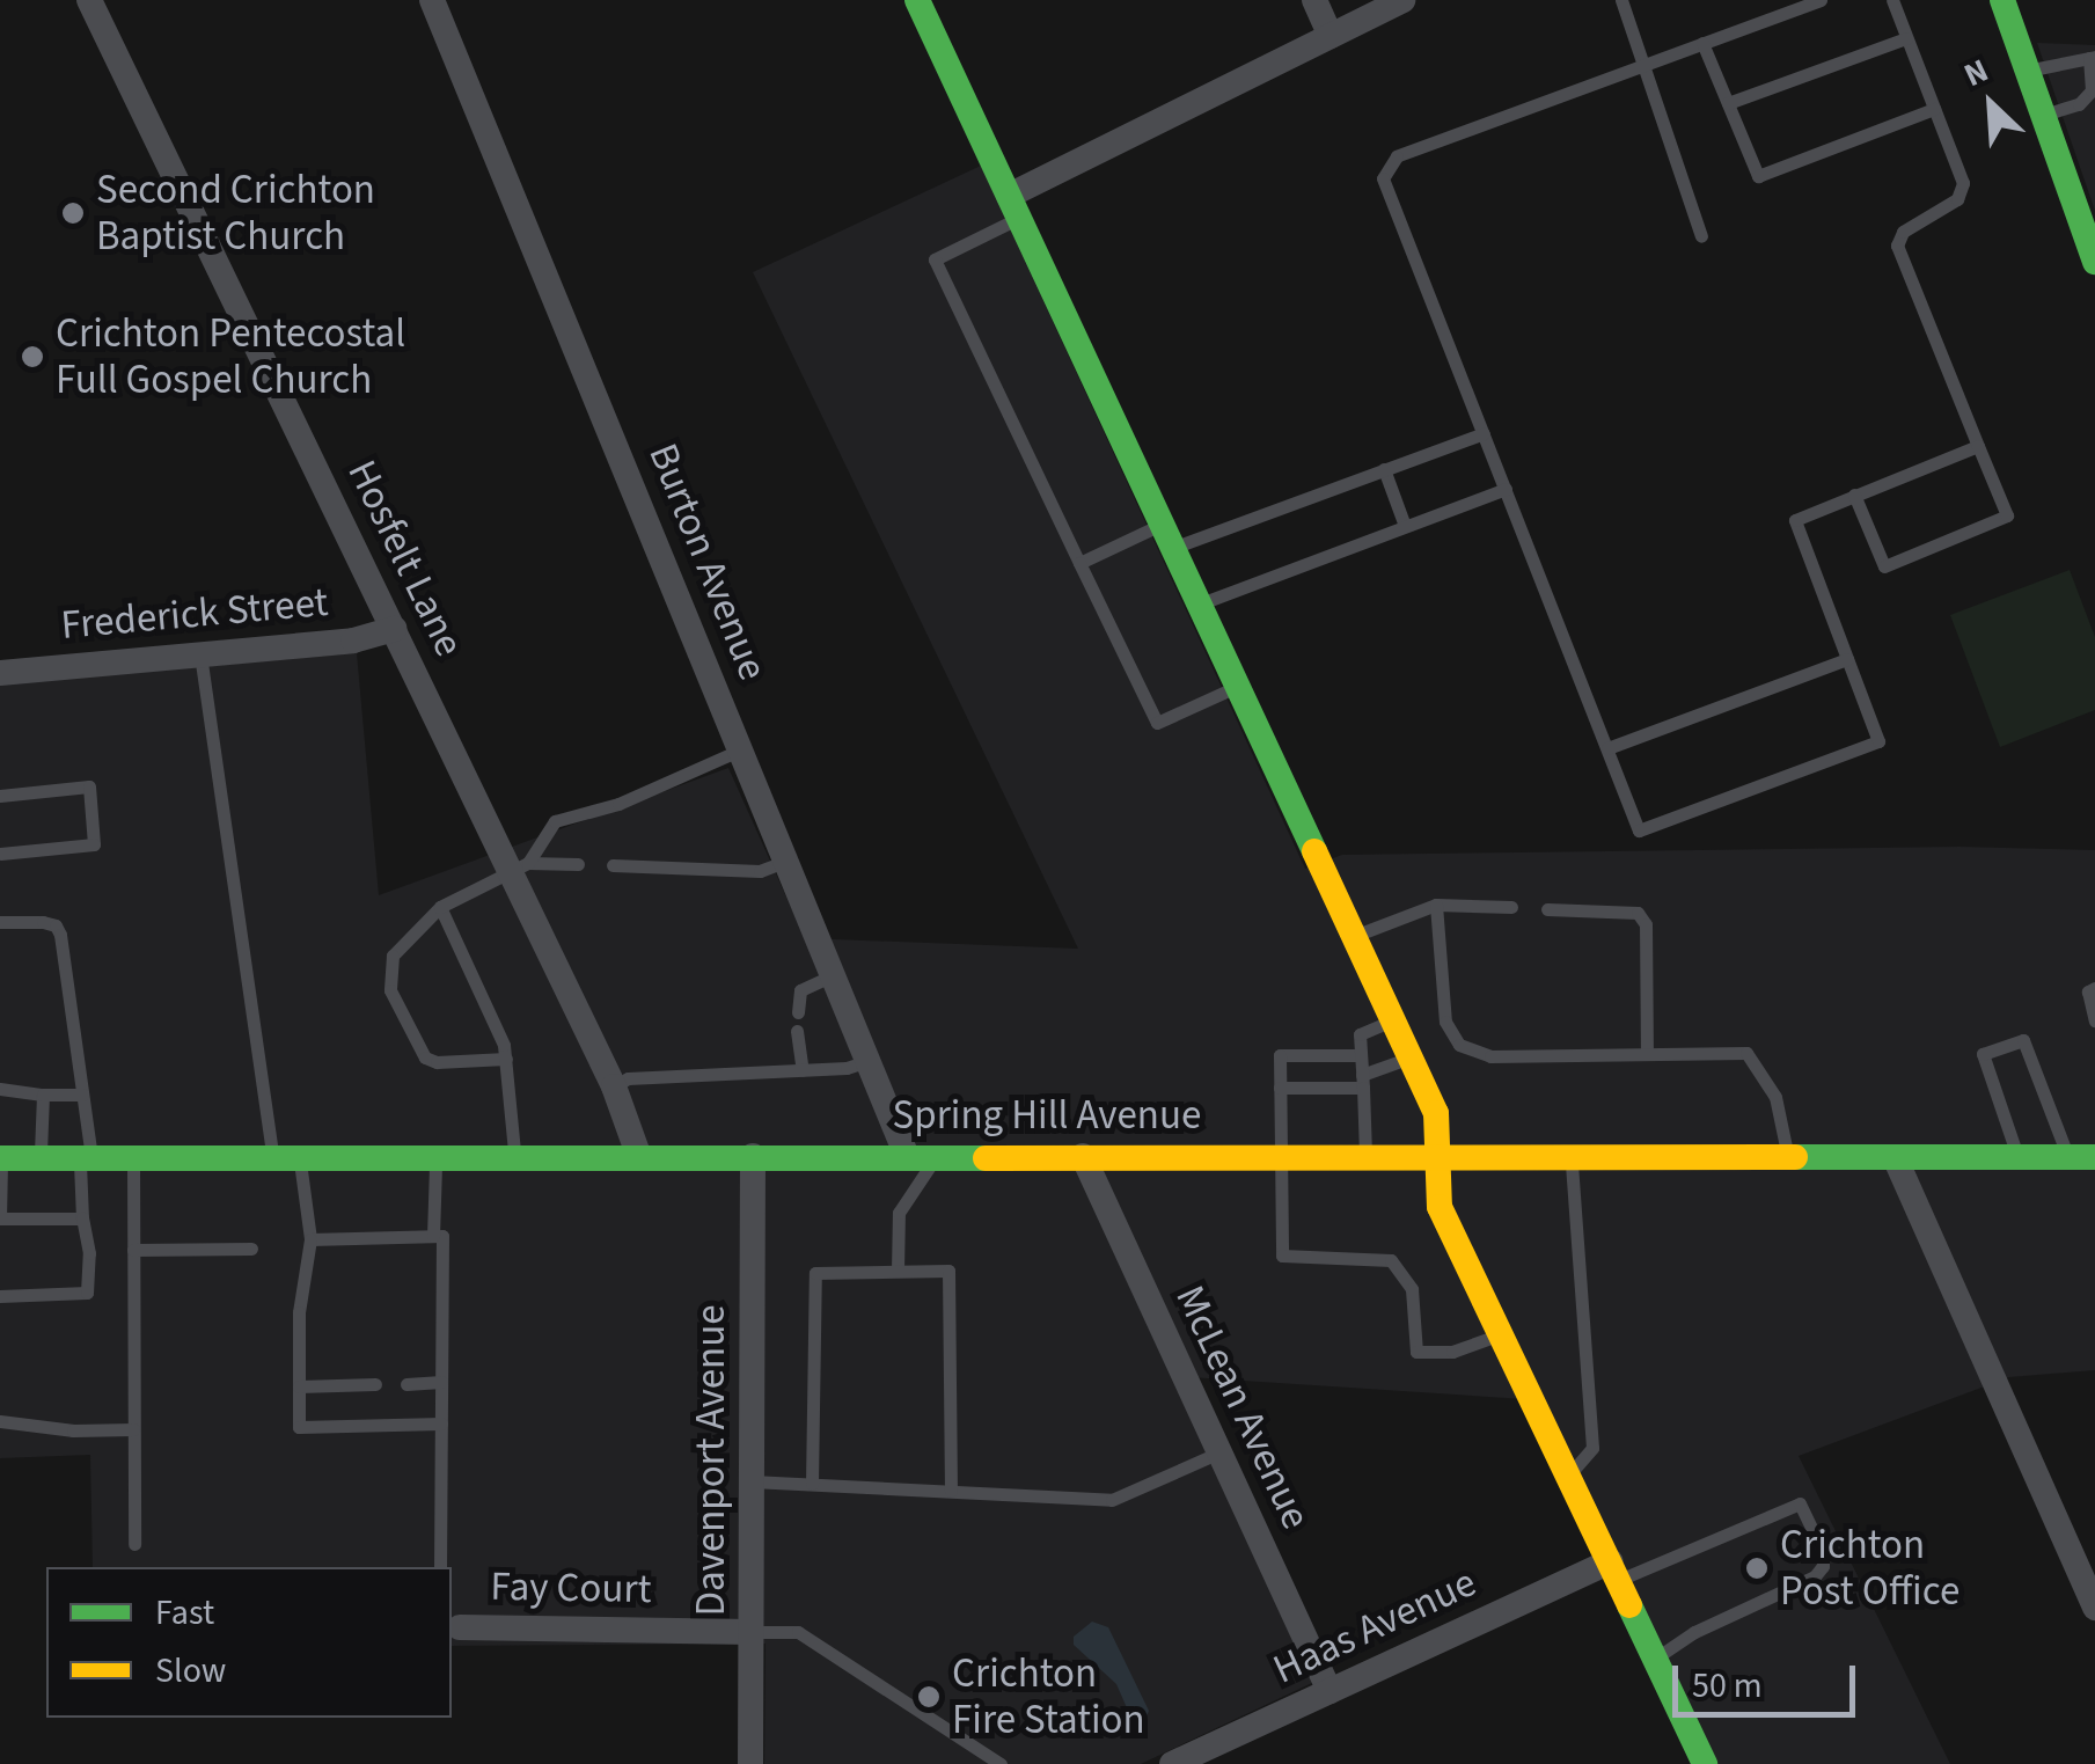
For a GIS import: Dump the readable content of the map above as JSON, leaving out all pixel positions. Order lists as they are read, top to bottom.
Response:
{
  "streets": {
    "street": [
      "Hosfelt Lane",
      "Burton Avenue",
      "Frederick Street",
      "Spring Hill Avenue",
      "McLean Avenue",
      "Davenport Avenue",
      "Fay Court",
      "Haas Avenue"
    ]
  },
  "crossings": [
    ["Hosfelt Lane", "Frederick Street"],
    ["Hosfelt Lane", "Spring Hill Avenue"],
    ["Burton Avenue", "Spring Hill Avenue"],
    ["Spring Hill Avenue", "McLean Avenue"],
    ["Spring Hill Avenue", "Davenport Avenue"],
    ["McLean Avenue", "Haas Avenue"],
    ["Davenport Avenue", "Fay Court"]
  ],
  "places": [
    "Second Crichton Baptist Church",
    "Crichton Pentecostal Full Gospel Church",
    "Crichton Post Office",
    "Crichton Fire Station"
  ],
  "legend": ["Fast", "Slow"],
  "scale_bar": "50 m",
  "north": "top left"
}
